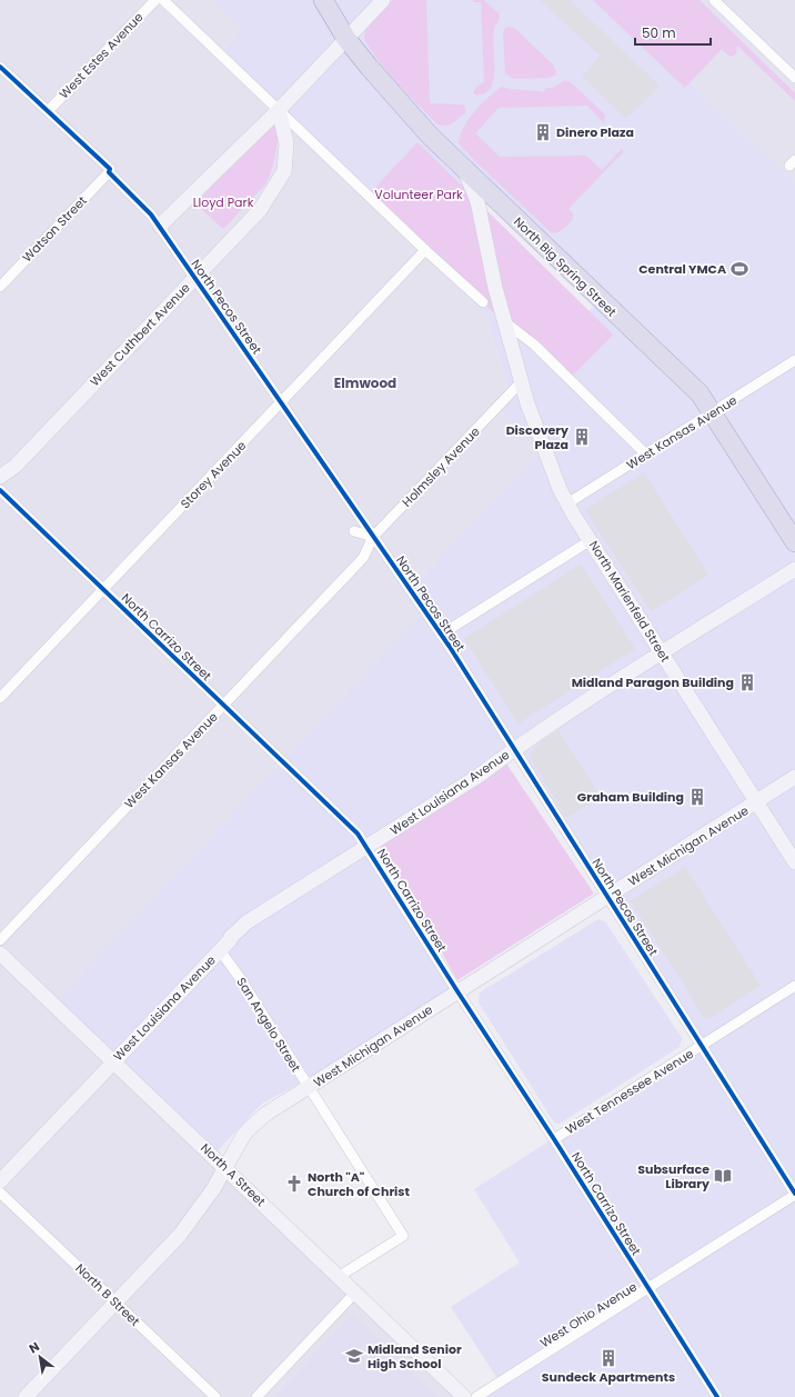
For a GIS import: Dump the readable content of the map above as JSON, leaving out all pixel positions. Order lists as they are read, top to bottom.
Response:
{
  "streets": {
    "highway": ["North Big Spring Street"],
    "street": [
      "West Estes Avenue",
      "Watson Street",
      "North Pecos Street",
      "West Cuthbert Avenue",
      "West Kansas Avenue",
      "Holmsley Avenue",
      "Storey Avenue",
      "North Marienfeld Street",
      "North Carrizo Street",
      "West Louisiana Avenue",
      "West Michigan Avenue",
      "San Angelo Street",
      "West Tennessee Avenue",
      "North A Street",
      "North B Street",
      "West Ohio Avenue"
    ]
  },
  "crossings": [
    ["West Estes Avenue", "North Pecos Street"],
    ["Watson Street", "North Pecos Street"],
    ["North Big Spring Street", "West Kansas Avenue"],
    ["North Big Spring Street", "North Marienfeld Street"],
    ["North Pecos Street", "West Cuthbert Avenue"],
    ["North Pecos Street", "West Kansas Avenue"],
    ["North Pecos Street", "Holmsley Avenue"],
    ["North Pecos Street", "Storey Avenue"],
    ["North Pecos Street", "West Louisiana Avenue"],
    ["North Pecos Street", "West Michigan Avenue"],
    ["North Pecos Street", "West Tennessee Avenue"],
    ["North Pecos Street", "West Ohio Avenue"],
    ["West Kansas Avenue", "Holmsley Avenue"],
    ["West Kansas Avenue", "North Marienfeld Street"],
    ["West Kansas Avenue", "North Carrizo Street"],
    ["Holmsley Avenue", "North Marienfeld Street"],
    ["Storey Avenue", "North Carrizo Street"],
    ["North Marienfeld Street", "West Louisiana Avenue"],
    ["North Marienfeld Street", "West Michigan Avenue"],
    ["North Carrizo Street", "West Louisiana Avenue"],
    ["North Carrizo Street", "West Michigan Avenue"],
    ["North Carrizo Street", "West Tennessee Avenue"],
    ["North Carrizo Street", "West Ohio Avenue"],
    ["West Louisiana Avenue", "San Angelo Street"],
    ["West Louisiana Avenue", "North A Street"],
    ["West Michigan Avenue", "San Angelo Street"],
    ["West Michigan Avenue", "North A Street"],
    ["West Michigan Avenue", "North B Street"],
    ["San Angelo Street", "North A Street"]
  ],
  "districts": ["Elmwood"],
  "parks": ["Volunteer Park", "Lloyd Park"],
  "places": {
    "building": [
      "Dinero Plaza",
      "Discovery Plaza",
      "Midland Paragon Building",
      "Graham Building",
      "Sundeck Apartments"
    ],
    "sports": ["Central YMCA"],
    "library": ["Subsurface Library"],
    "church": ["North \"A\" Church of Christ"],
    "school or university": ["Midland Senior High School"]
  },
  "scale_bar": "50 m",
  "north": "top left"
}
